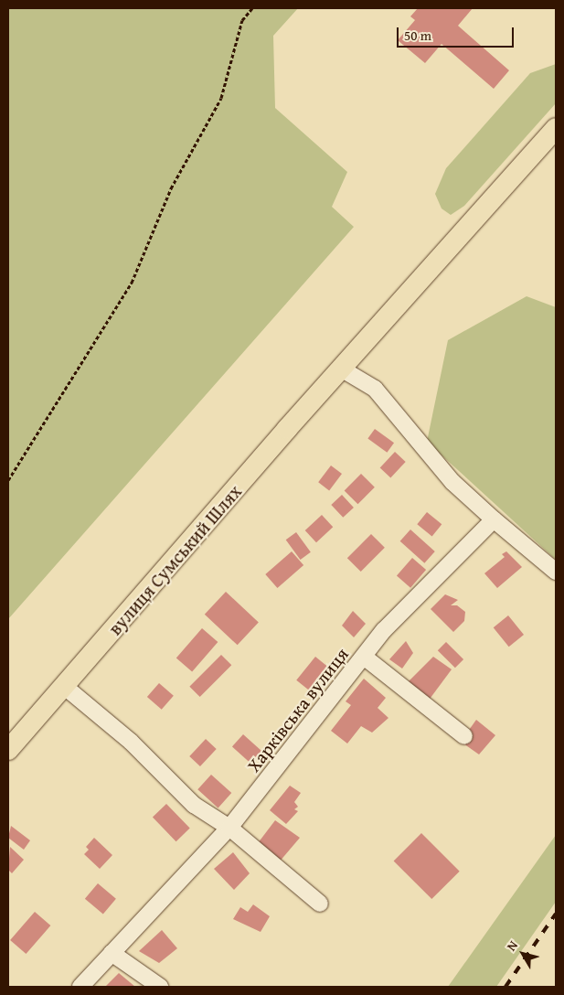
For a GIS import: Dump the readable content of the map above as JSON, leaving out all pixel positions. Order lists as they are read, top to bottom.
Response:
{
  "streets": {
    "main road": ["вулиця Сумський Шлях"],
    "street": ["Харківська вулиця"]
  },
  "scale_bar": "50 m",
  "north": "top left"
}
